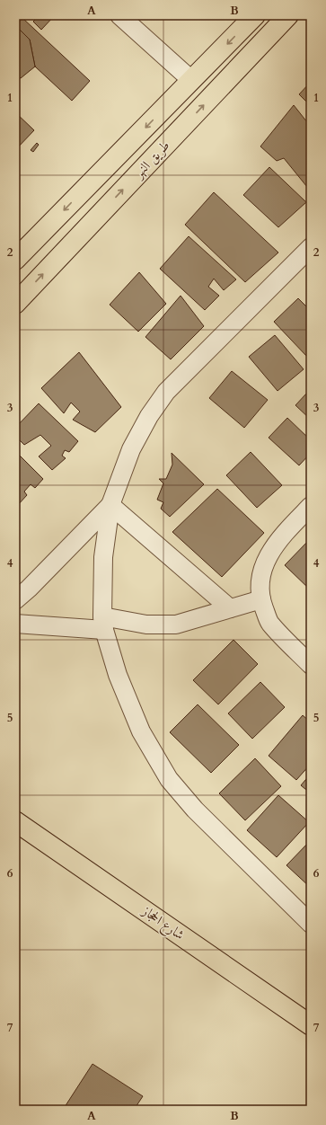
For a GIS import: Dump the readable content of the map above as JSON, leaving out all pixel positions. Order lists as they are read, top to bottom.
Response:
{
  "streets": {
    "main road": ["طريق النهر", "شارع الحجاز"]
  },
  "grid": {
    "columns": ["A", "B"],
    "rows": [
      "1",
      "2",
      "3",
      "4",
      "5",
      "6",
      "7"
    ]
  }
}
